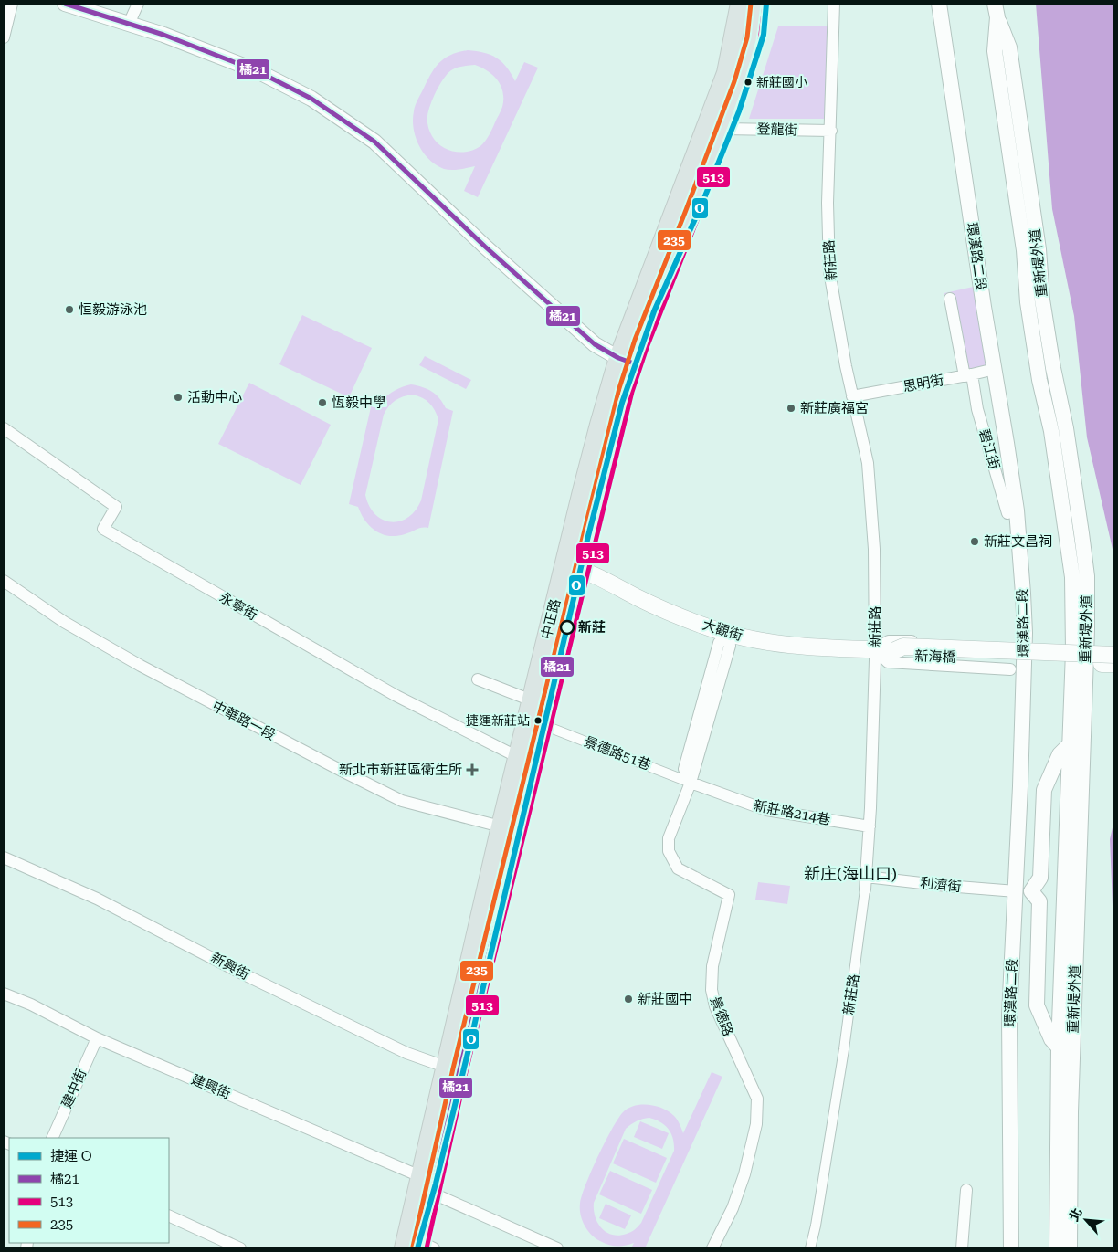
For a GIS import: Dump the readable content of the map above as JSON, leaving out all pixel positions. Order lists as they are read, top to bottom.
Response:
{
  "streets": {
    "main road": ["中正路", "大觀街", "新海橋"],
    "street": [
      "登龍街",
      "環漢路二段",
      "新莊路",
      "重新堤外道",
      "思明街",
      "碧江街",
      "永寧街",
      "中華路一段",
      "景德路51巷",
      "新莊路214巷",
      "利濟街",
      "新興街",
      "景德路",
      "建興街",
      "建中街"
    ]
  },
  "crossings": [
    ["登龍街", "新莊路"],
    ["登龍街", "中正路"],
    ["環漢路二段", "思明街"],
    ["環漢路二段", "碧江街"],
    ["環漢路二段", "利濟街"],
    ["新莊路", "思明街"],
    ["新莊路", "大觀街"],
    ["新莊路", "新莊路214巷"],
    ["新莊路", "利濟街"],
    ["思明街", "碧江街"],
    ["永寧街", "中正路"],
    ["中正路", "大觀街"],
    ["中正路", "中華路一段"],
    ["中正路", "景德路51巷"],
    ["中正路", "新興街"],
    ["中正路", "建興街"],
    ["大觀街", "新海橋"],
    ["大觀街", "景德路"],
    ["景德路51巷", "新莊路214巷"],
    ["景德路51巷", "景德路"],
    ["新莊路214巷", "景德路"],
    ["建興街", "建中街"]
  ],
  "districts": ["新庄(海山口)"],
  "places": {
    "other": [
      "新莊國小",
      "恒毅游泳池",
      "活動中心",
      "恆毅中學",
      "新莊廣福宮",
      "新莊文昌祠",
      "新莊",
      "捷運新莊站",
      "新莊國中"
    ],
    "health": ["新北市新莊區衛生所"]
  },
  "lines": [
    "metro line O",
    "transit line 橘21",
    "transit line 235",
    "transit line 513"
  ],
  "legend": [
    "捷運 O",
    "橘21",
    "513",
    "235"
  ],
  "north": "top left"
}
